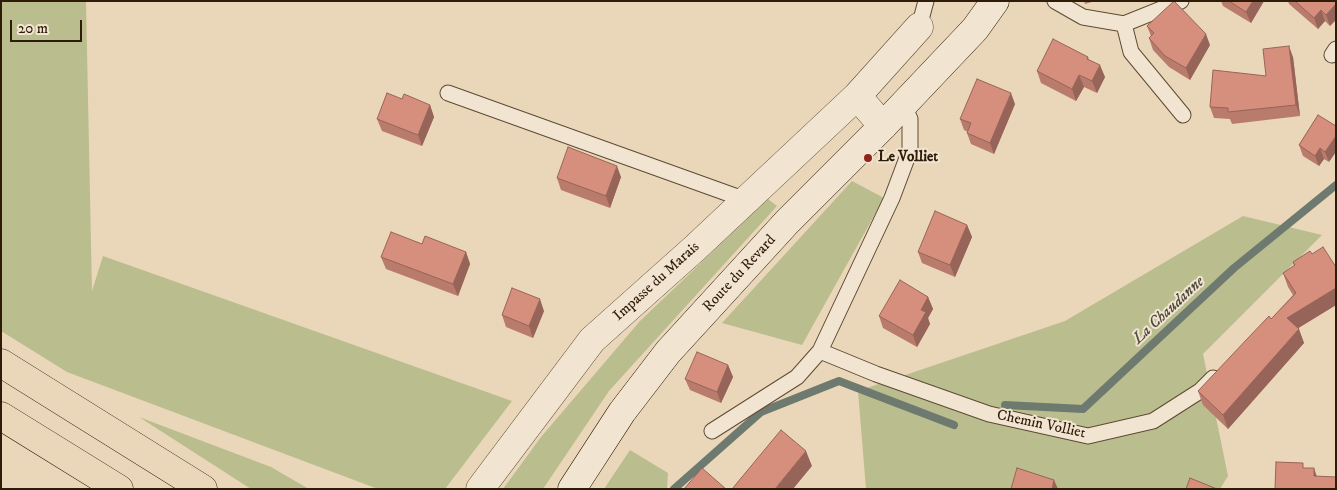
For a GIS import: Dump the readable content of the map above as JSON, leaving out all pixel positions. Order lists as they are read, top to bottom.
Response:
{
  "streets": {
    "main road": ["Route du Revard", "Impasse du Marais"],
    "lane": ["Chemin Volliet"]
  },
  "water": ["La Chaudanne"],
  "places": ["Le Volliet"],
  "scale_bar": "20 m"
}
